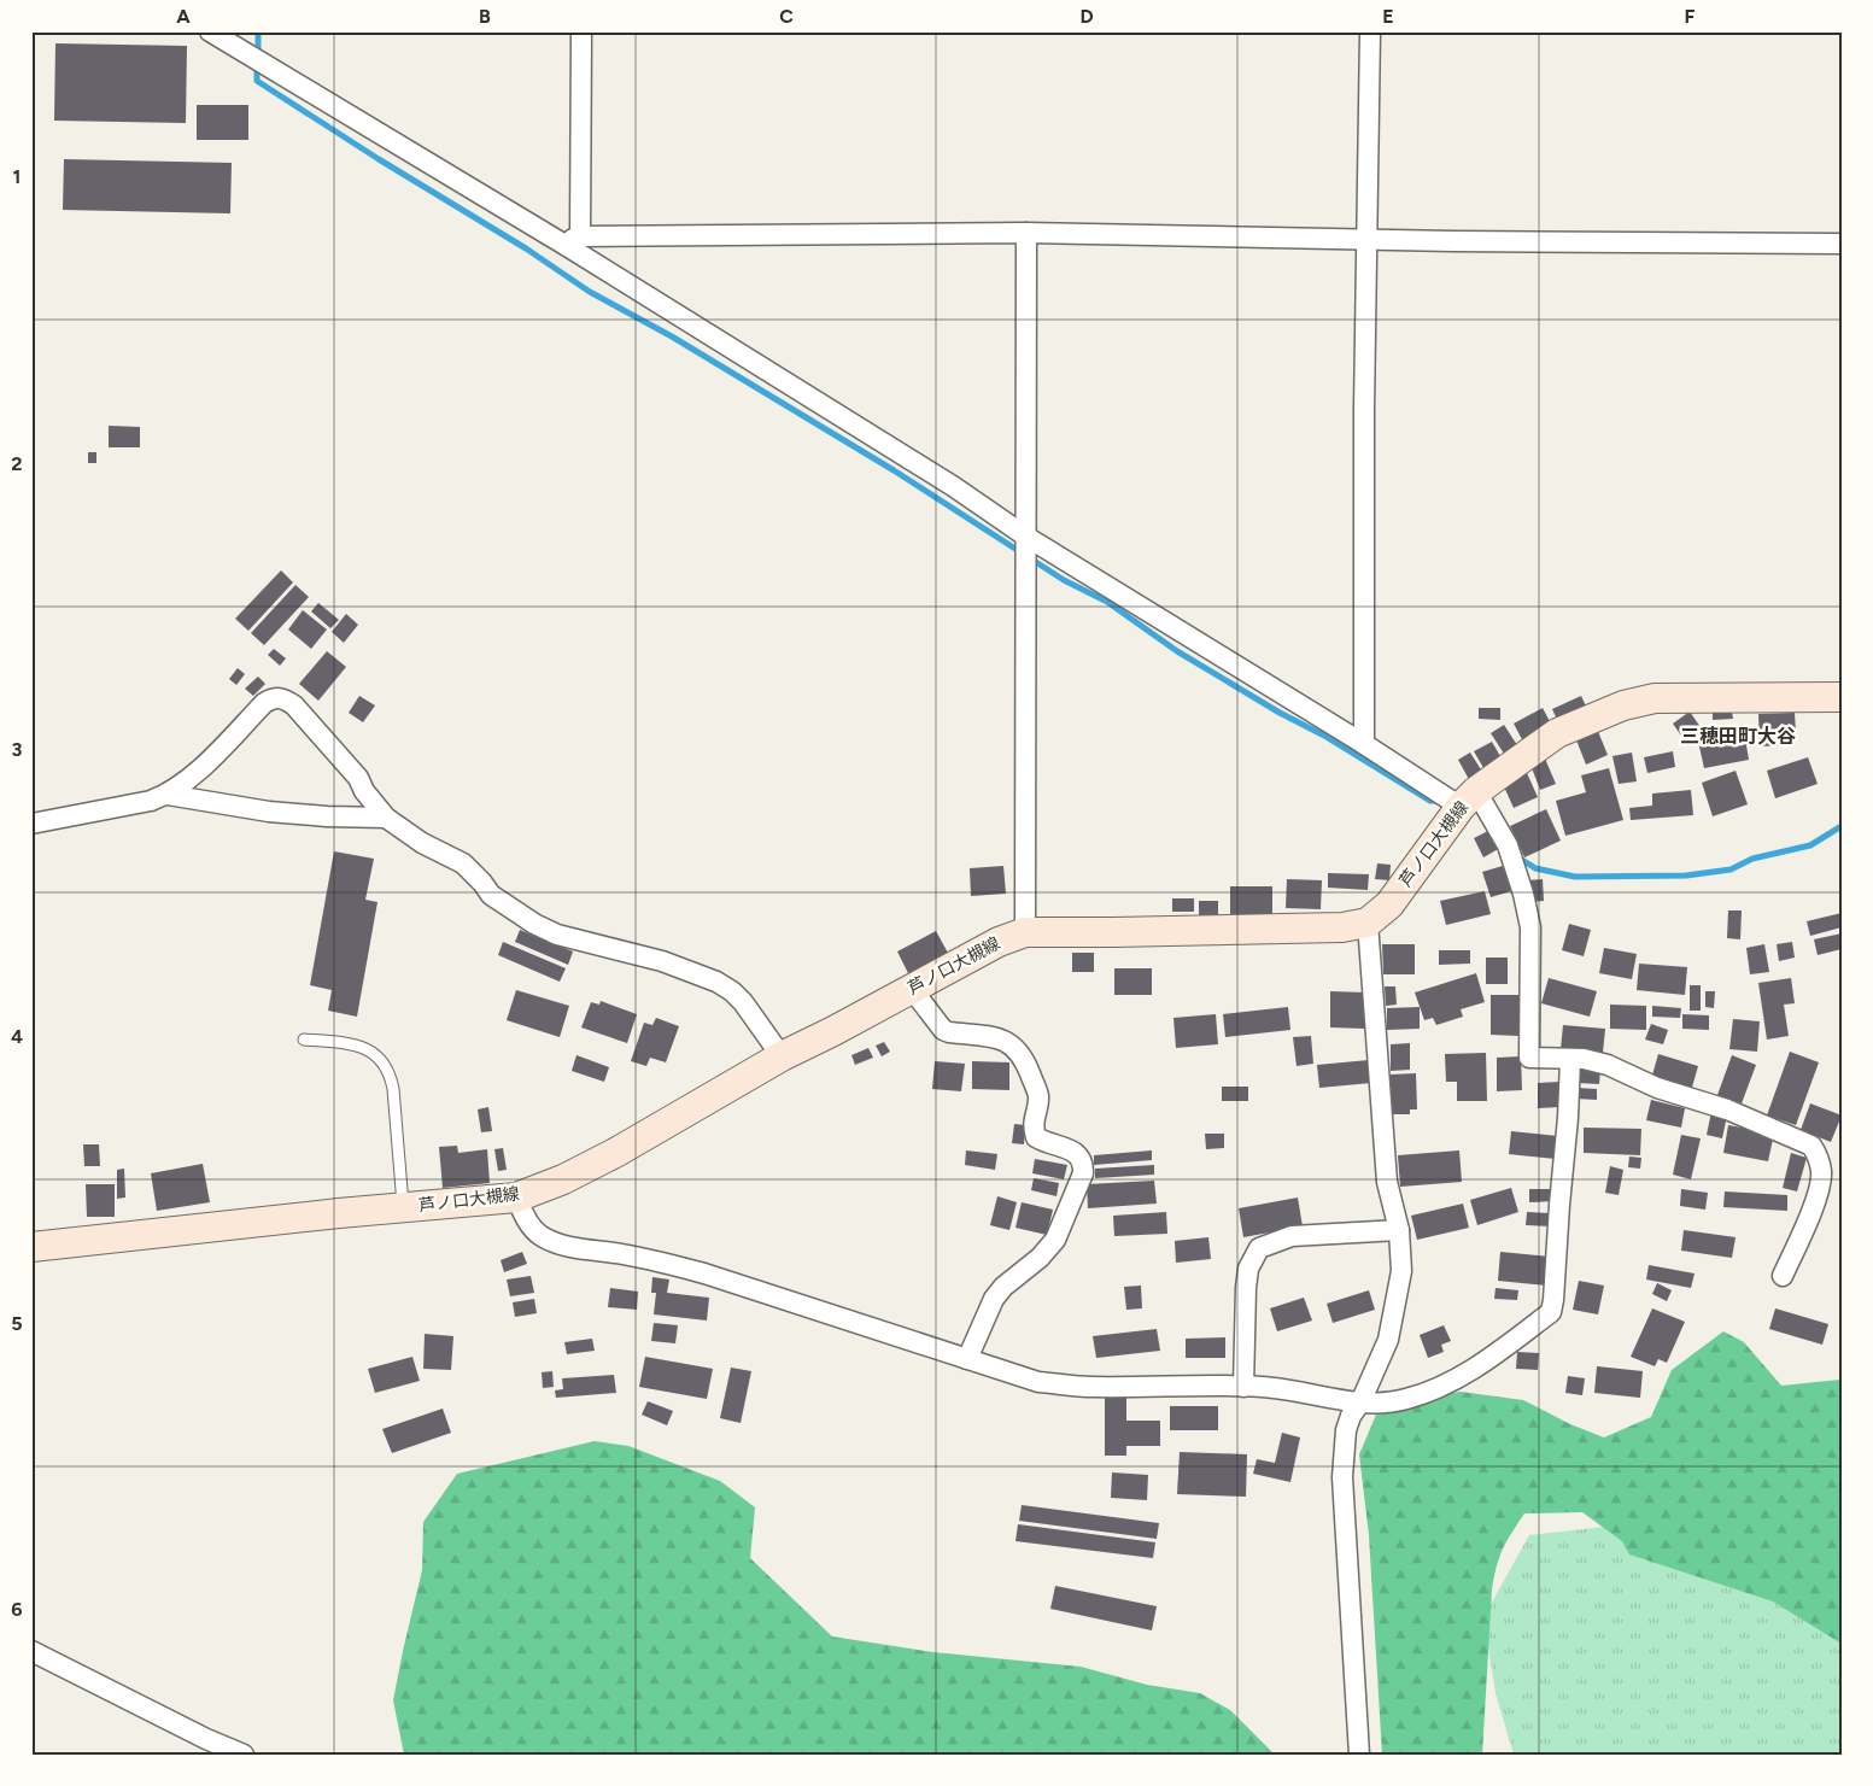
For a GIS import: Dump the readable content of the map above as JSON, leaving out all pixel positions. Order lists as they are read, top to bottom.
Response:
{
  "streets": {
    "main road": ["芦ノ口大槻線"]
  },
  "districts": ["三穂田町大谷"],
  "grid": {
    "columns": [
      "A",
      "B",
      "C",
      "D",
      "E",
      "F"
    ],
    "rows": [
      "1",
      "2",
      "3",
      "4",
      "5",
      "6"
    ]
  }
}
